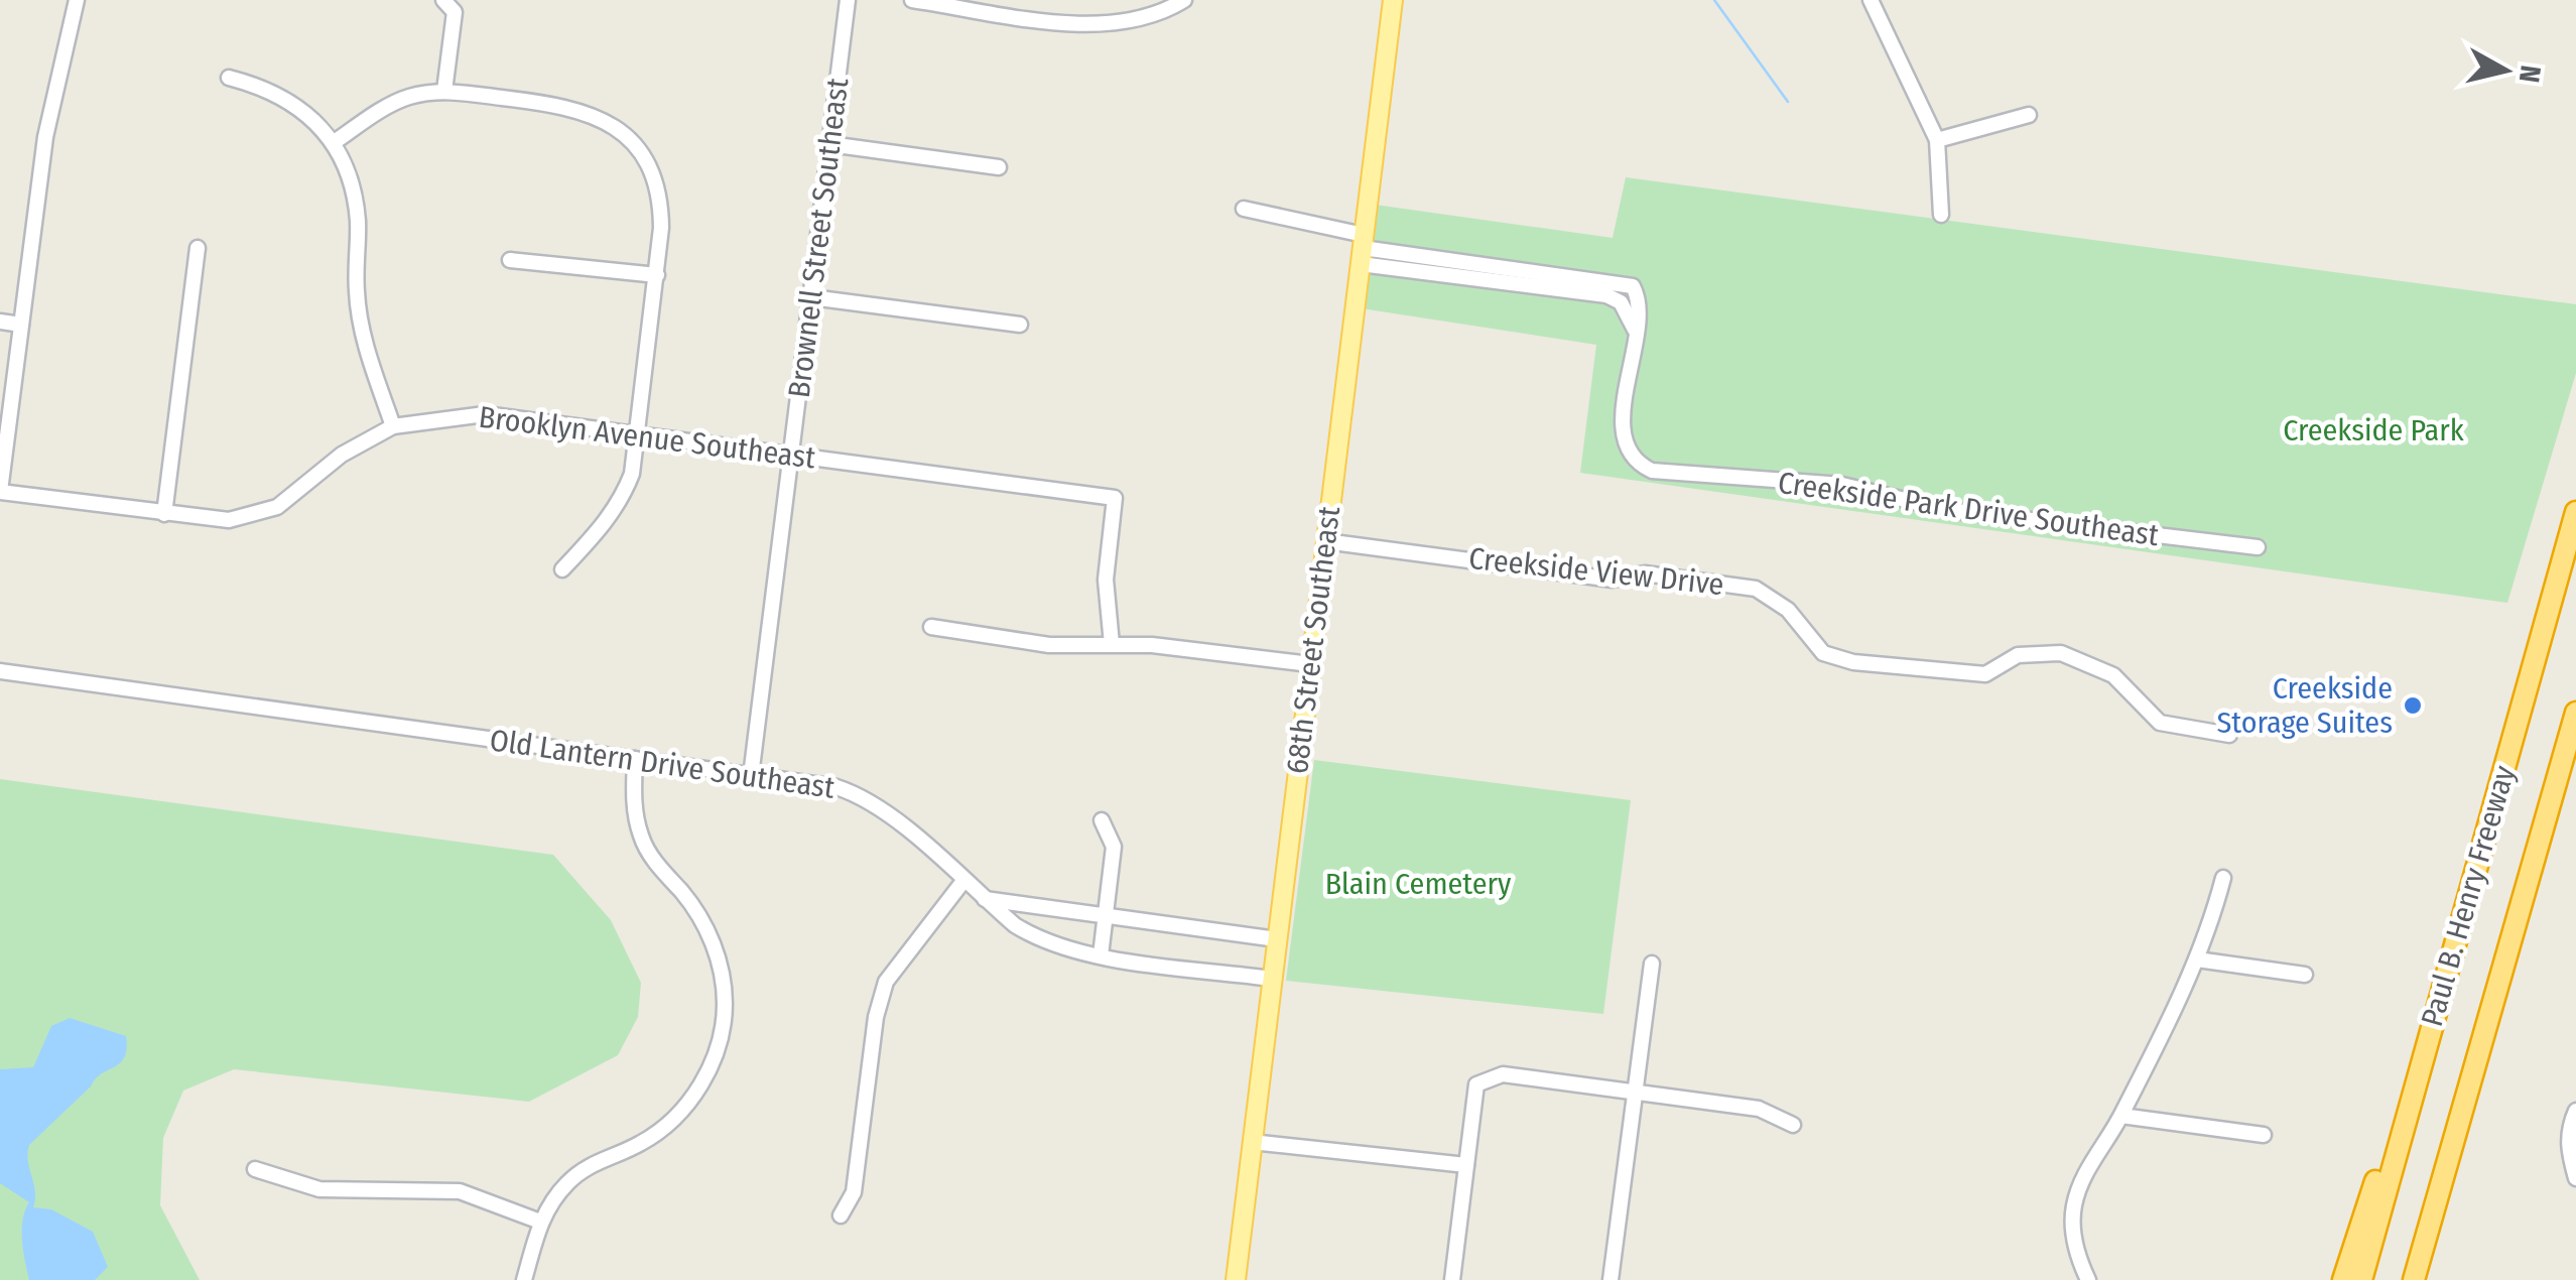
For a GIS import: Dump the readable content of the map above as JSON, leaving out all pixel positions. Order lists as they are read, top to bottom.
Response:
{
  "streets": {
    "highway": ["Paul B. Henry Freeway"],
    "main road": ["68th Street Southeast"],
    "street": [
      "Brownell Street Southeast",
      "Brooklyn Avenue Southeast",
      "Creekside Park Drive Southeast",
      "Creekside View Drive",
      "Old Lantern Drive Southeast"
    ]
  },
  "crossings": [
    ["Brownell Street Southeast", "Brooklyn Avenue Southeast"],
    ["Brownell Street Southeast", "Old Lantern Drive Southeast"],
    ["Creekside Park Drive Southeast", "68th Street Southeast"],
    ["Creekside View Drive", "68th Street Southeast"],
    ["68th Street Southeast", "Old Lantern Drive Southeast"]
  ],
  "parks": ["Creekside Park", "Blain Cemetery"],
  "places": ["Creekside Storage Suites"],
  "north": "right"
}
